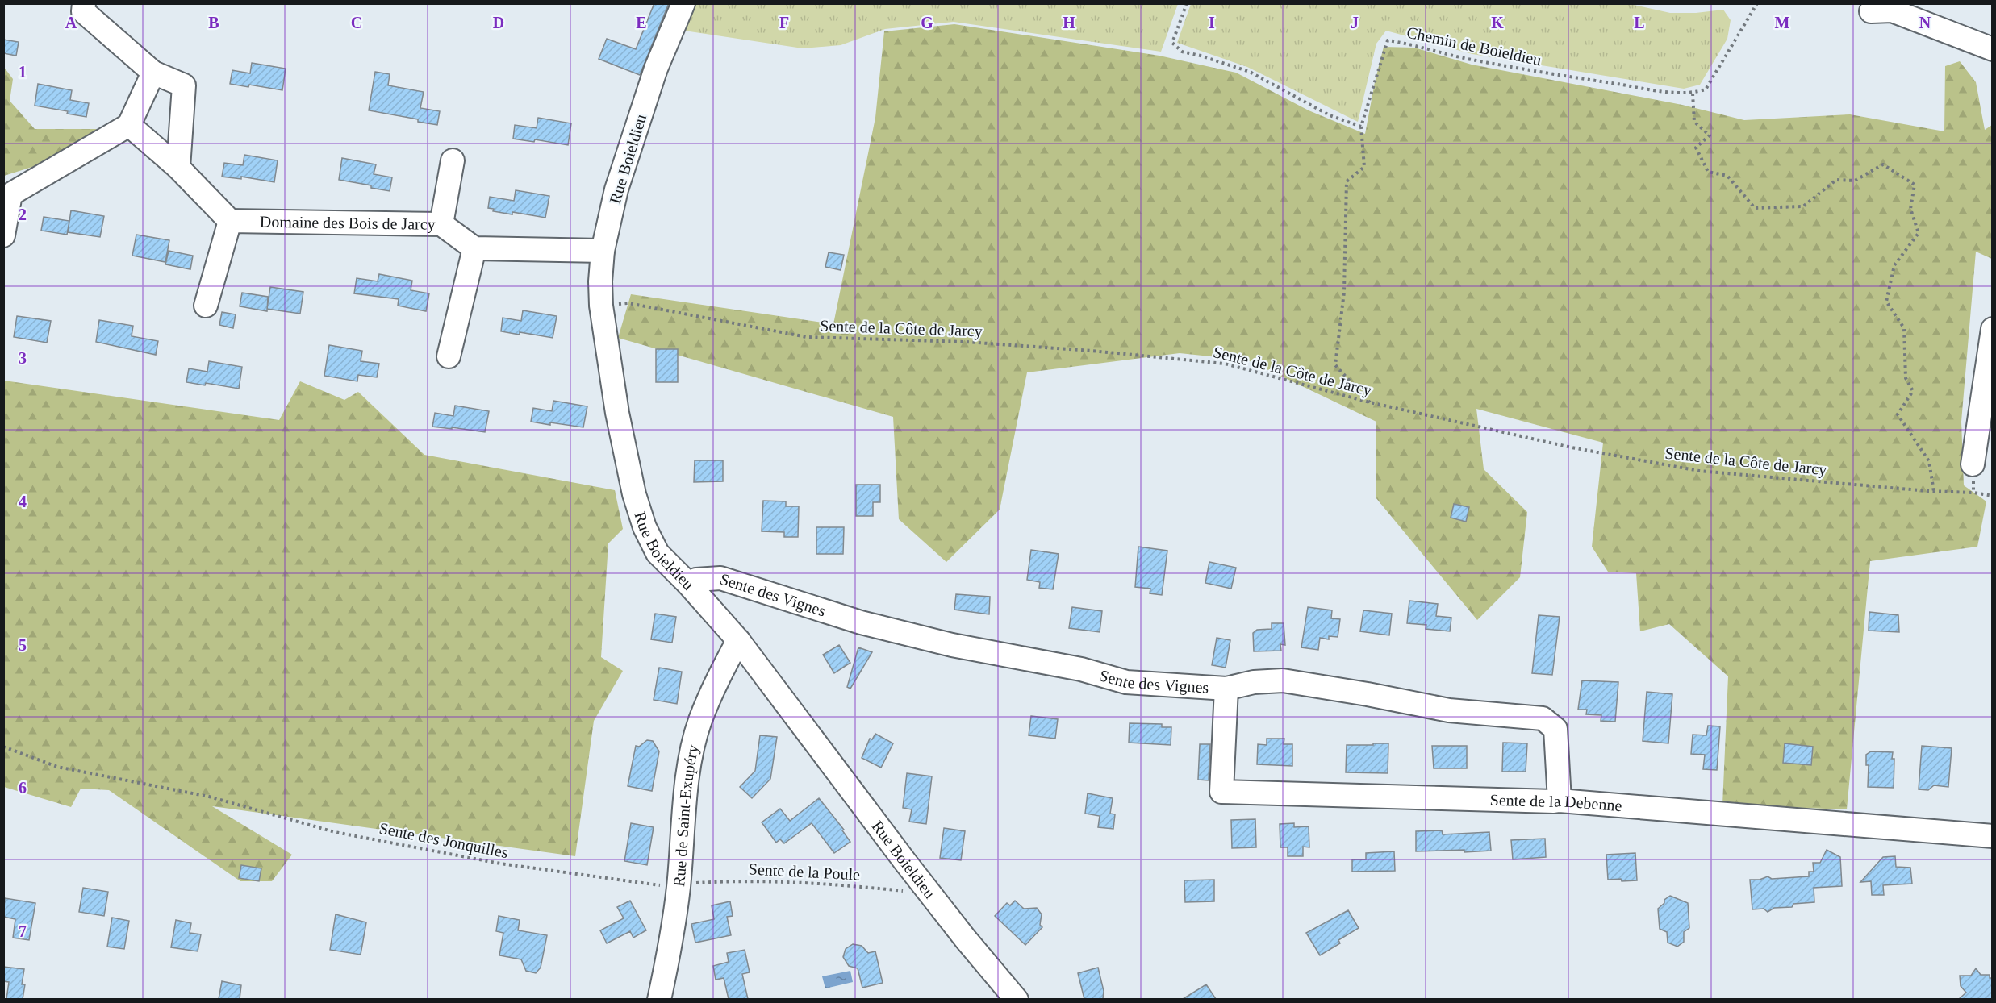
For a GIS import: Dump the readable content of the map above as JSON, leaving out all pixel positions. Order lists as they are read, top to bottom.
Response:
{
  "streets": {
    "street": [
      "Rue Boieldieu",
      "Domaine des Bois de Jarcy",
      "Sente des Vignes",
      "Sente de la Debenne",
      "Rue de Saint-Exupéry"
    ],
    "path": [
      "Chemin de Boieldieu",
      "Sente de la Côte de Jarcy",
      "Sente des Jonquilles",
      "Sente de la Poule"
    ]
  },
  "crossings": [
    ["Rue Boieldieu", "Sente de la Côte de Jarcy"],
    ["Rue Boieldieu", "Sente des Vignes"],
    ["Rue Boieldieu", "Rue de Saint-Exupéry"],
    ["Rue Boieldieu", "Sente de la Poule"],
    ["Sente des Vignes", "Sente de la Debenne"],
    ["Rue de Saint-Exupéry", "Sente des Jonquilles"],
    ["Rue de Saint-Exupéry", "Sente de la Poule"],
    ["Sente des Jonquilles", "Sente de la Poule"]
  ],
  "grid": {
    "columns": [
      "A",
      "B",
      "C",
      "D",
      "E",
      "F",
      "G",
      "H",
      "I",
      "J",
      "K",
      "L",
      "M",
      "N"
    ],
    "rows": [
      "1",
      "2",
      "3",
      "4",
      "5",
      "6",
      "7"
    ]
  }
}
